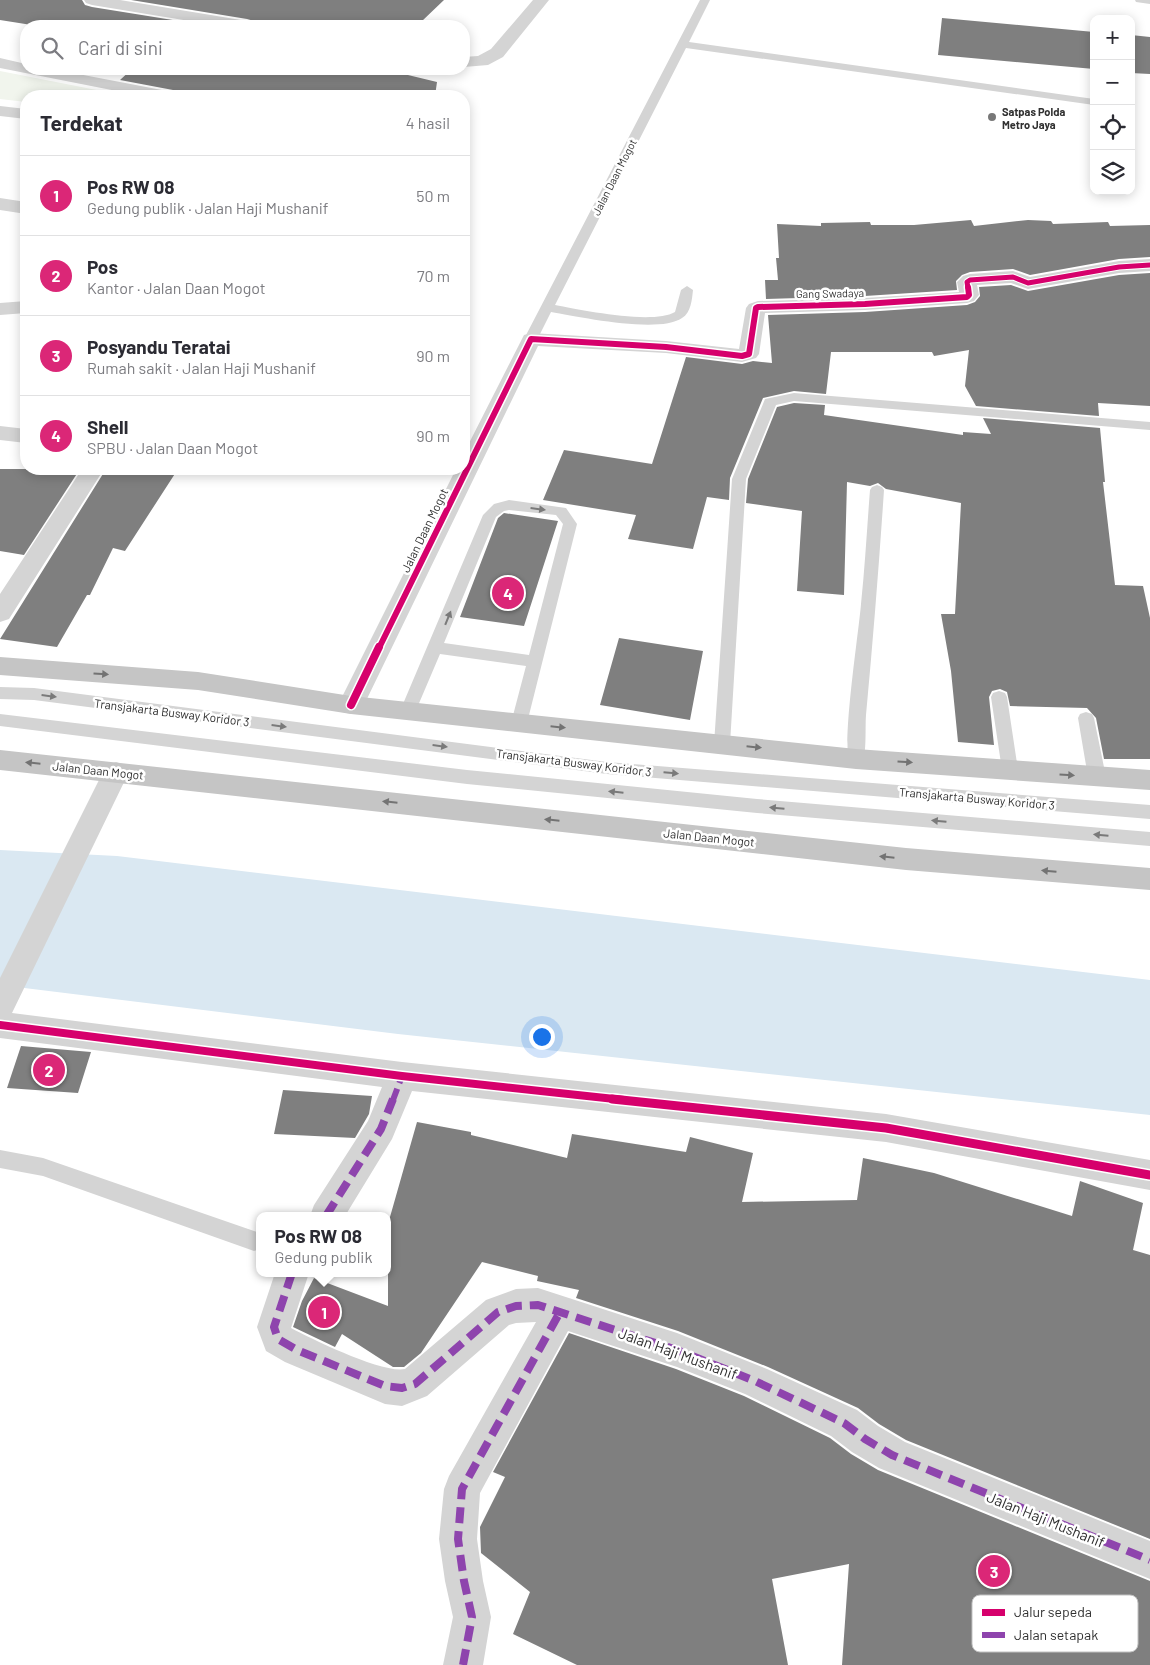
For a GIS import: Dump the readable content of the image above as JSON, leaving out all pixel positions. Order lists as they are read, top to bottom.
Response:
{
  "streets": {
    "highway": ["Jalan Daan Mogot"],
    "street": ["Gang Swadaya", "Jalan Haji Mushanif"],
    "lane": ["Transjakarta Busway Koridor 3"]
  },
  "crossings": [
    ["Jalan Daan Mogot", "Gang Swadaya"]
  ],
  "one_way": ["Jalan Daan Mogot"],
  "places": ["Satpas Polda Metro Jaya"],
  "legend": ["Jalur sepeda", "Jalan setapak"],
  "page": {
    "map_buttons": ["+", "−"],
    "search": "Cari di sini",
    "heading": ["Terdekat", "4 hasil"],
    "list": [
      {
        "mark": "1",
        "name": "Pos RW 08",
        "note": "Gedung publik · Jalan Haji Mushanif",
        "value": "50 m"
      },
      {
        "mark": "2",
        "name": "Pos",
        "note": "Kantor · Jalan Daan Mogot",
        "value": "70 m"
      },
      {
        "mark": "3",
        "name": "Posyandu Teratai",
        "note": "Rumah sakit · Jalan Haji Mushanif",
        "value": "90 m"
      },
      {
        "mark": "4",
        "name": "Shell",
        "note": "SPBU · Jalan Daan Mogot",
        "value": "90 m"
      }
    ],
    "pins": [
      "4",
      "2",
      "1",
      "3"
    ],
    "popup": ["Pos RW 08", "Gedung publik"]
  }
}
